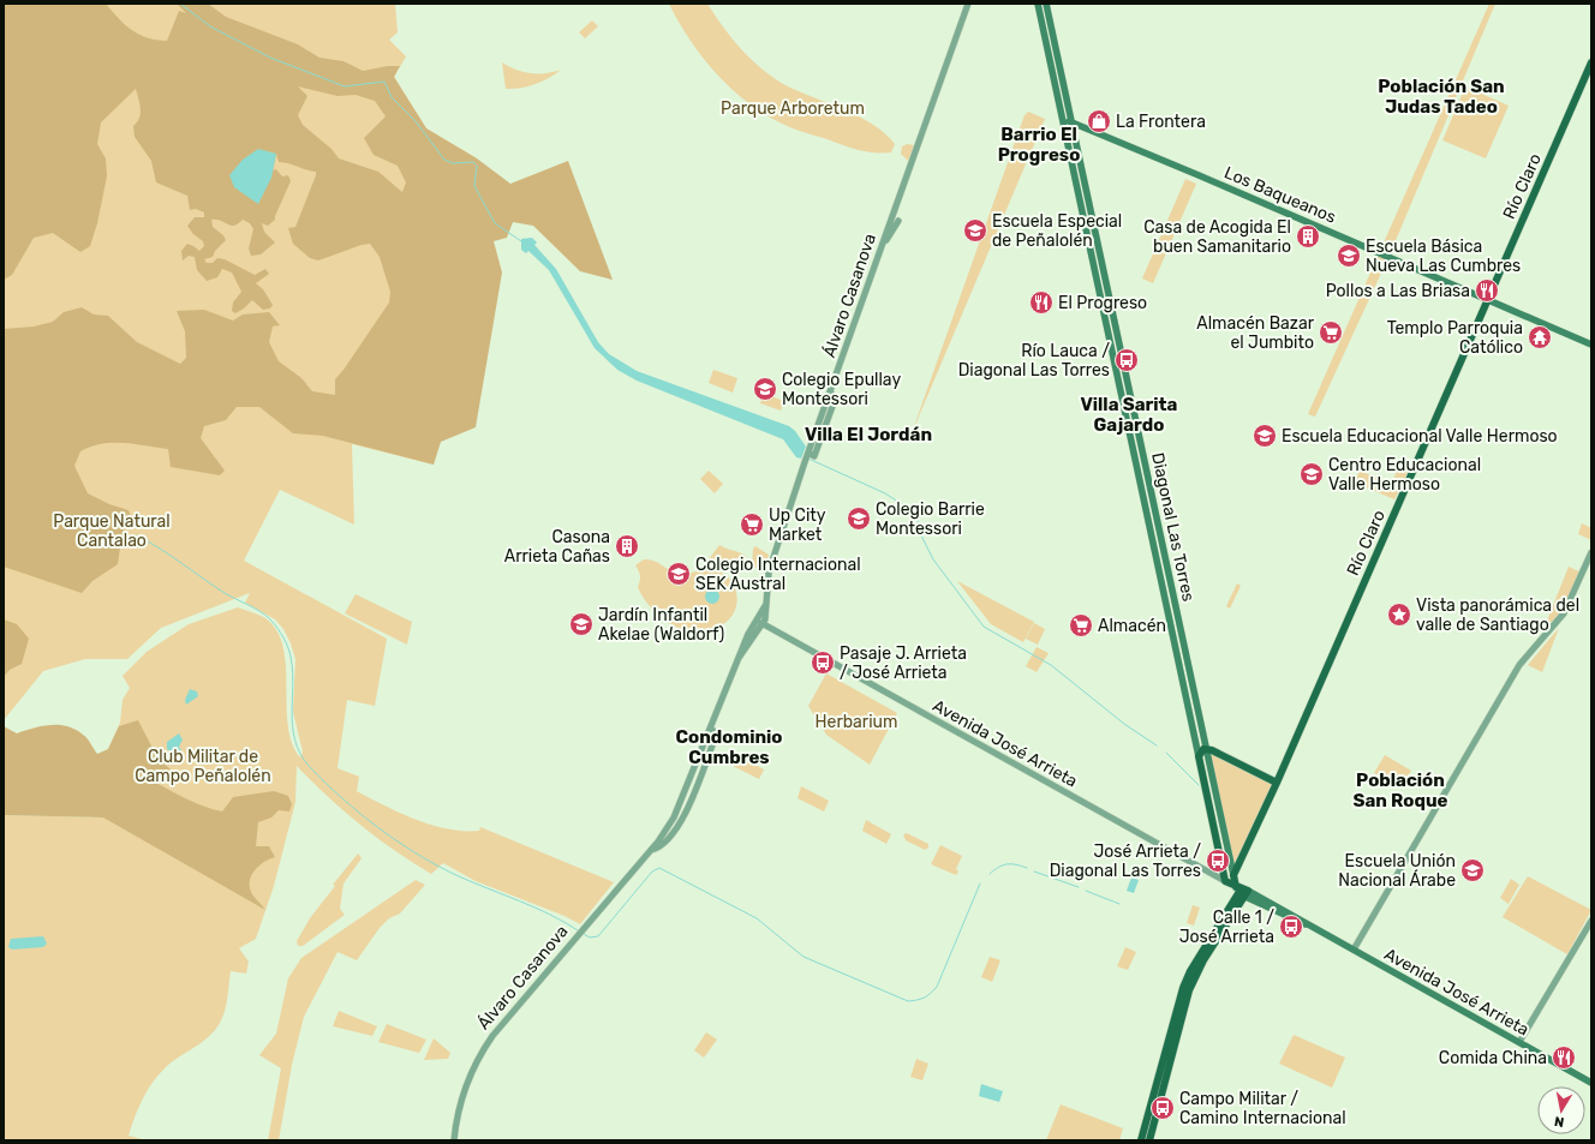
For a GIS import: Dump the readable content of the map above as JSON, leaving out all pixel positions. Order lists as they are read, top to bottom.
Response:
{
  "streets": {
    "main road": [
      "Río Claro",
      "Los Baqueanos",
      "Diagonal Las Torres",
      "Avenida José Arrieta"
    ],
    "street": ["Álvaro Casanova"]
  },
  "crossings": [
    ["Río Claro", "Los Baqueanos"],
    ["Río Claro", "Diagonal Las Torres"],
    ["Los Baqueanos", "Diagonal Las Torres"],
    ["Álvaro Casanova", "Avenida José Arrieta"],
    ["Diagonal Las Torres", "Avenida José Arrieta"]
  ],
  "districts": [
    "Población San Judas Tadeo",
    "Barrio El Progreso",
    "Villa Sarita Gajardo",
    "Villa El Jordán",
    "Condominio Cumbres",
    "Población San Roque"
  ],
  "parks": [
    "Parque Arboretum",
    "Parque Natural Cantalao",
    "Herbarium",
    "Club Militar de Campo Peñalolén"
  ],
  "places": {
    "shop": ["La Frontera"],
    "school or university": [
      "Escuela Especial de Peñalolén",
      "Escuela Básica Nueva Las Cumbres",
      "Colegio Epullay Montessori",
      "Escuela Educacional Valle Hermoso",
      "Centro Educacional Valle Hermoso",
      "Colegio Barrie Montessori",
      "Colegio Internacional SEK Austral",
      "Jardín Infantil Akelae (Waldorf)",
      "Escuela Unión Nacional Árabe"
    ],
    "building": ["Casa de Acogida El buen Samanitario", "Casona Arrieta Cañas"],
    "restaurant": ["Pollos a Las Briasa", "El Progreso", "Comida China"],
    "supermarket": ["Almacén Bazar el Jumbito", "Up City Market", "Almacén"],
    "temple": ["Templo Parroquia Católico"],
    "bus stop": [
      "Río Lauca / Diagonal Las Torres",
      "Pasaje J. Arrieta / José Arrieta",
      "José Arrieta / Diagonal Las Torres",
      "Calle 1 / José Arrieta",
      "Campo Militar / Camino Internacional"
    ],
    "place": ["Vista panorámica del valle de Santiago"]
  },
  "north": "bottom"
}
